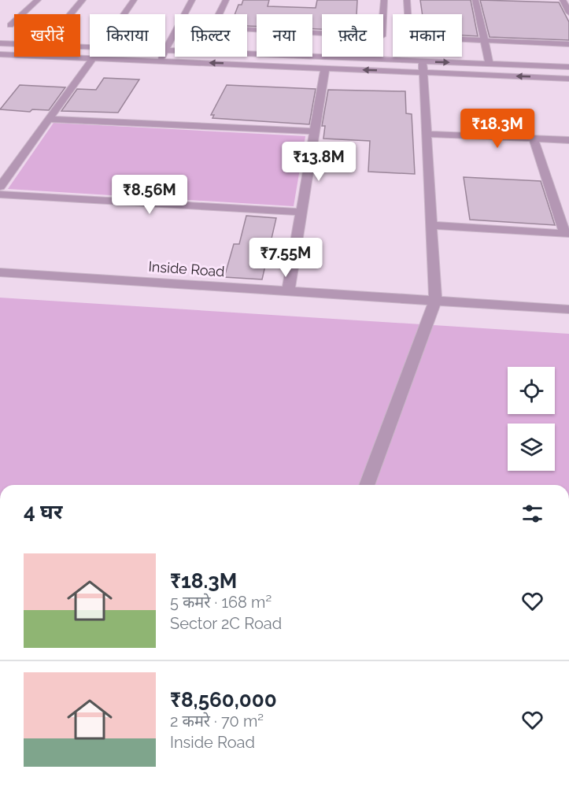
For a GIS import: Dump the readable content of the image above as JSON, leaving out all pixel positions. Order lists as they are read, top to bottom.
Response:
{
  "streets": {
    "street": ["Inside Road"]
  },
  "page": {
    "chip": [
      "खरीदें",
      "किराया",
      "फ़िल्टर",
      "नया",
      "फ़्लैट",
      "मकान"
    ],
    "price": [
      "₹18.3M",
      "₹13.8M",
      "₹8.56M",
      "₹7.55M"
    ],
    "heading": "4 घर",
    "list": [
      {
        "name": "₹18.3M",
        "note": "5 कमरे · 168 m² · Sector 2C Road"
      },
      {
        "name": "₹8,560,000",
        "note": "2 कमरे · 70 m² · Inside Road"
      }
    ]
  }
}
